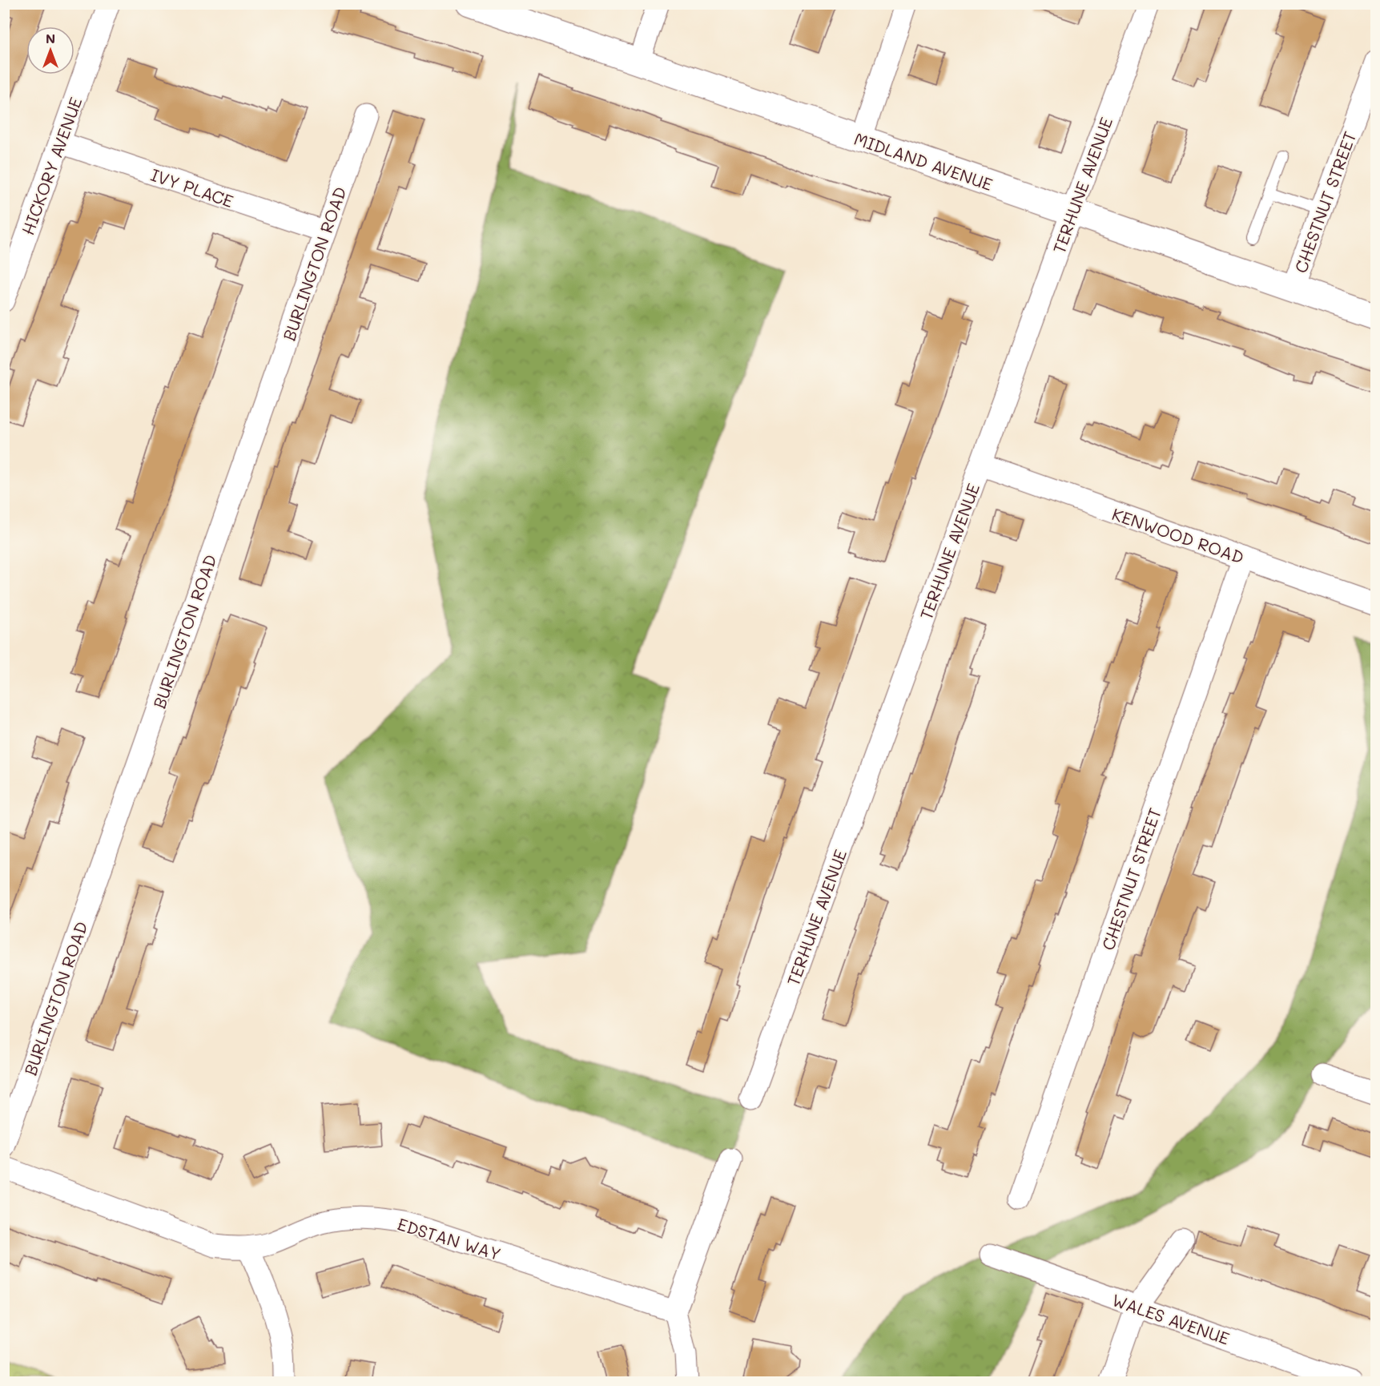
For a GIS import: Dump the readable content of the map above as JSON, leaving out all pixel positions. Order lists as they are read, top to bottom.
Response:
{
  "streets": {
    "street": [
      "MIDLAND AVENUE",
      "HICKORY AVENUE",
      "TERHUNE AVENUE",
      "IVY PLACE",
      "CHESTNUT STREET",
      "BURLINGTON ROAD",
      "KENWOOD ROAD",
      "EDSTAN WAY",
      "WALES AVENUE"
    ]
  },
  "crossings": [
    ["MIDLAND AVENUE", "TERHUNE AVENUE"],
    ["MIDLAND AVENUE", "CHESTNUT STREET"],
    ["HICKORY AVENUE", "IVY PLACE"],
    ["TERHUNE AVENUE", "KENWOOD ROAD"],
    ["IVY PLACE", "BURLINGTON ROAD"],
    ["CHESTNUT STREET", "KENWOOD ROAD"]
  ],
  "north": "top"
}
